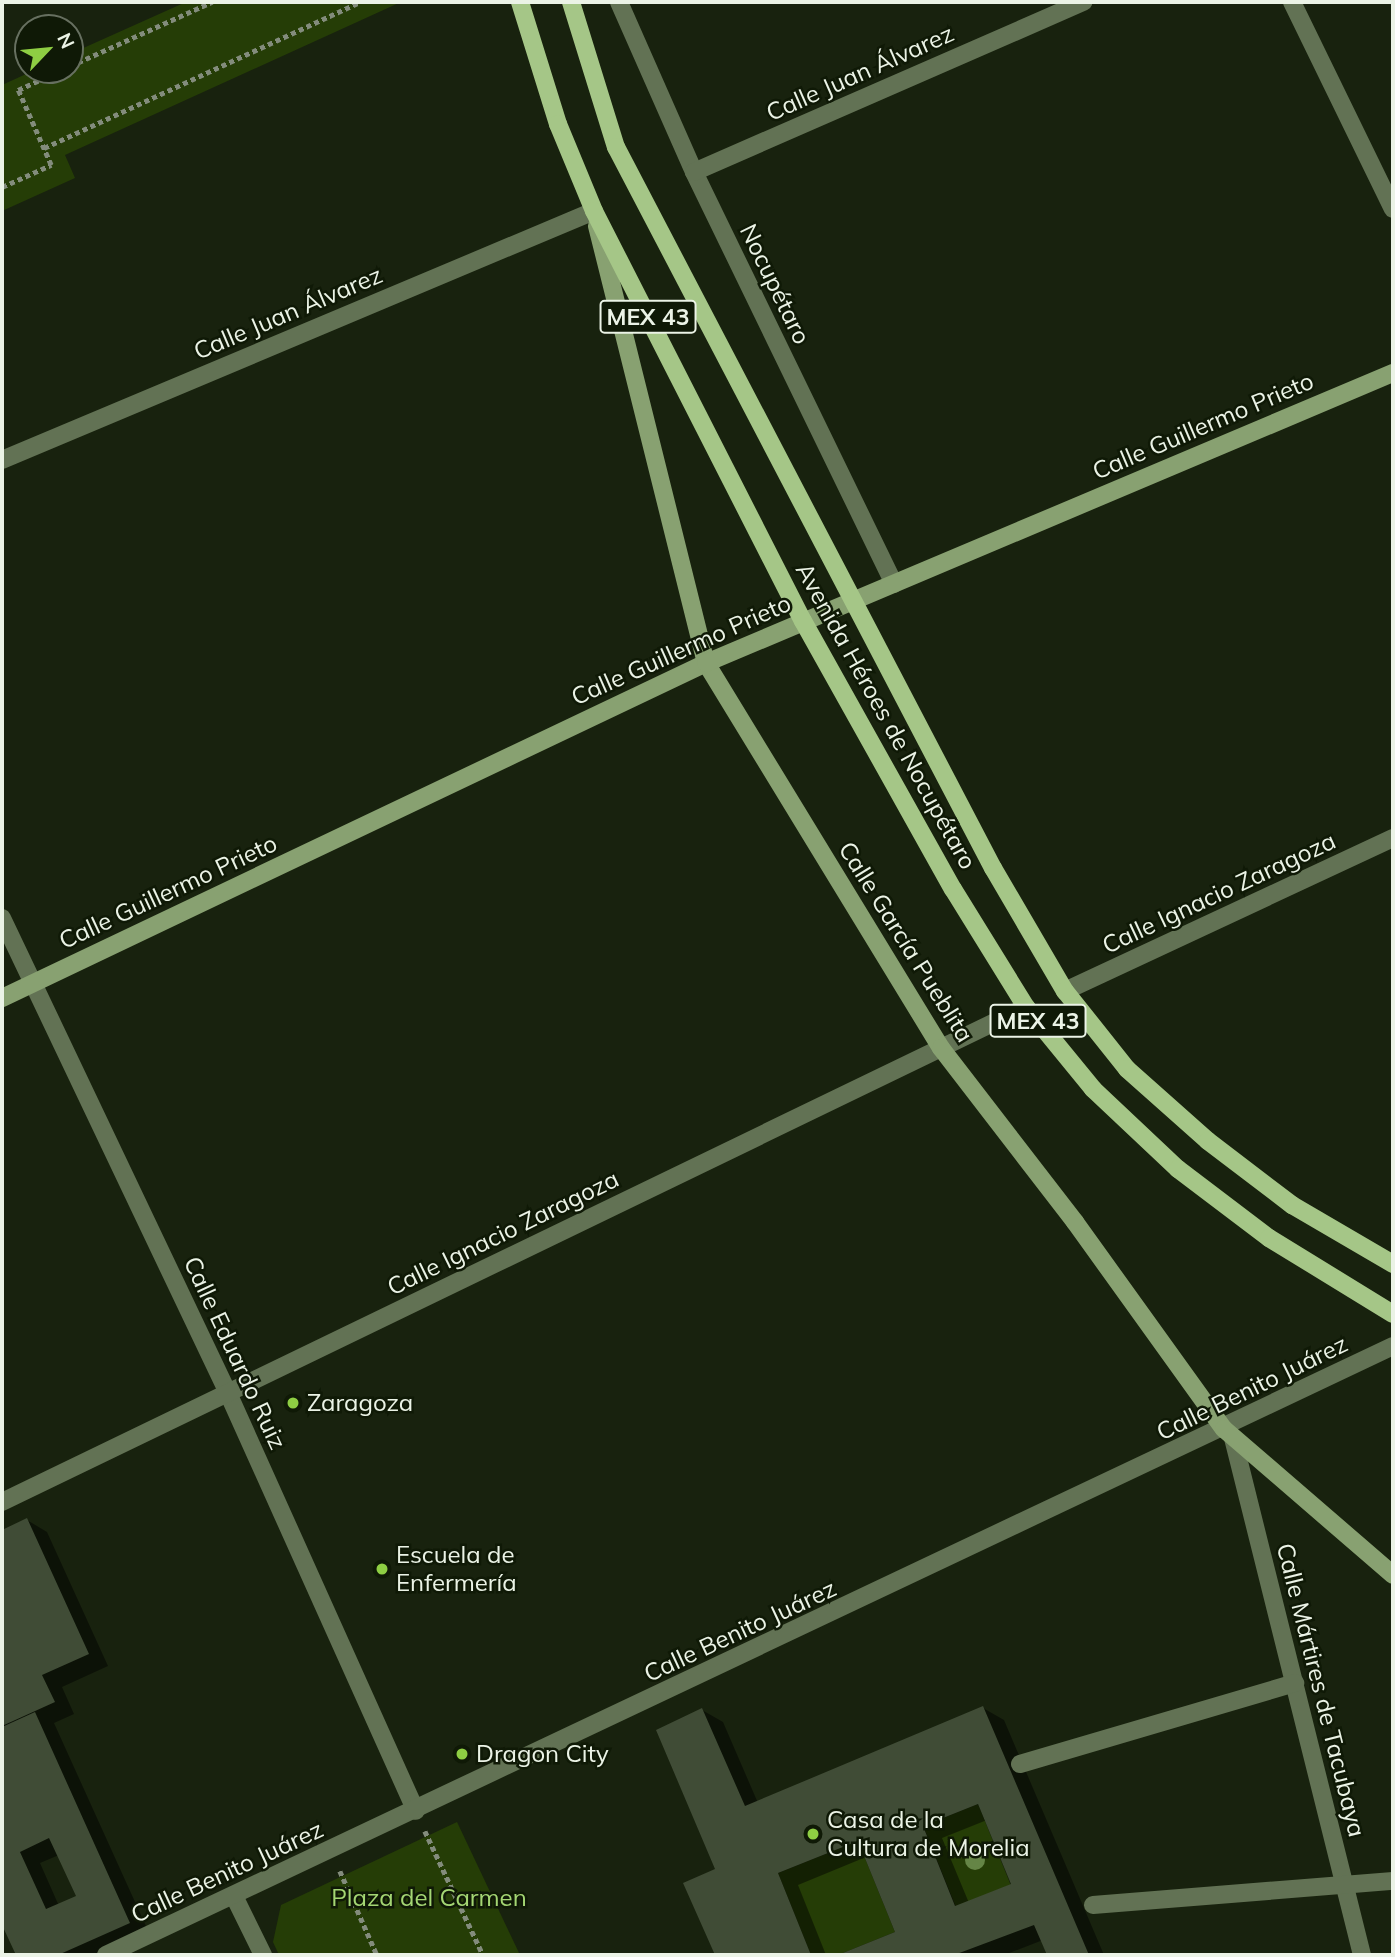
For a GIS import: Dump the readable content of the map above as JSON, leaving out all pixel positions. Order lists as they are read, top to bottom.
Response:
{
  "streets": {
    "main road": ["MEX 43", "Avenida Héroes de Nocupétaro"],
    "street": [
      "Calle Juan Álvarez",
      "Nocupétaro",
      "Calle Guillermo Prieto",
      "Calle Ignacio Zaragoza",
      "Calle García Pueblita",
      "Calle Eduardo Ruiz",
      "Calle Benito Juárez",
      "Calle Mártires de Tacubaya"
    ]
  },
  "crossings": [
    ["Calle Juan Álvarez", "Nocupétaro"],
    ["Calle Juan Álvarez", "Avenida Héroes de Nocupétaro"],
    ["Calle Juan Álvarez", "Calle García Pueblita"],
    ["Nocupétaro", "Calle Guillermo Prieto"],
    ["Calle Guillermo Prieto", "Avenida Héroes de Nocupétaro"],
    ["Calle Guillermo Prieto", "Calle García Pueblita"],
    ["Calle Guillermo Prieto", "Calle Eduardo Ruiz"],
    ["Avenida Héroes de Nocupétaro", "Calle Ignacio Zaragoza"],
    ["Avenida Héroes de Nocupétaro", "Calle García Pueblita"],
    ["Calle Ignacio Zaragoza", "Calle García Pueblita"],
    ["Calle Ignacio Zaragoza", "Calle Eduardo Ruiz"],
    ["Calle García Pueblita", "Calle Benito Juárez"],
    ["Calle García Pueblita", "Calle Mártires de Tacubaya"],
    ["Calle Eduardo Ruiz", "Calle Benito Juárez"],
    ["Calle Benito Juárez", "Calle Mártires de Tacubaya"]
  ],
  "parks": ["Plaza del Carmen"],
  "places": [
    "Zaragoza",
    "Escuela de Enfermería",
    "Dragon City",
    "Casa de la Cultura de Morelia"
  ],
  "north": "top right"
}
